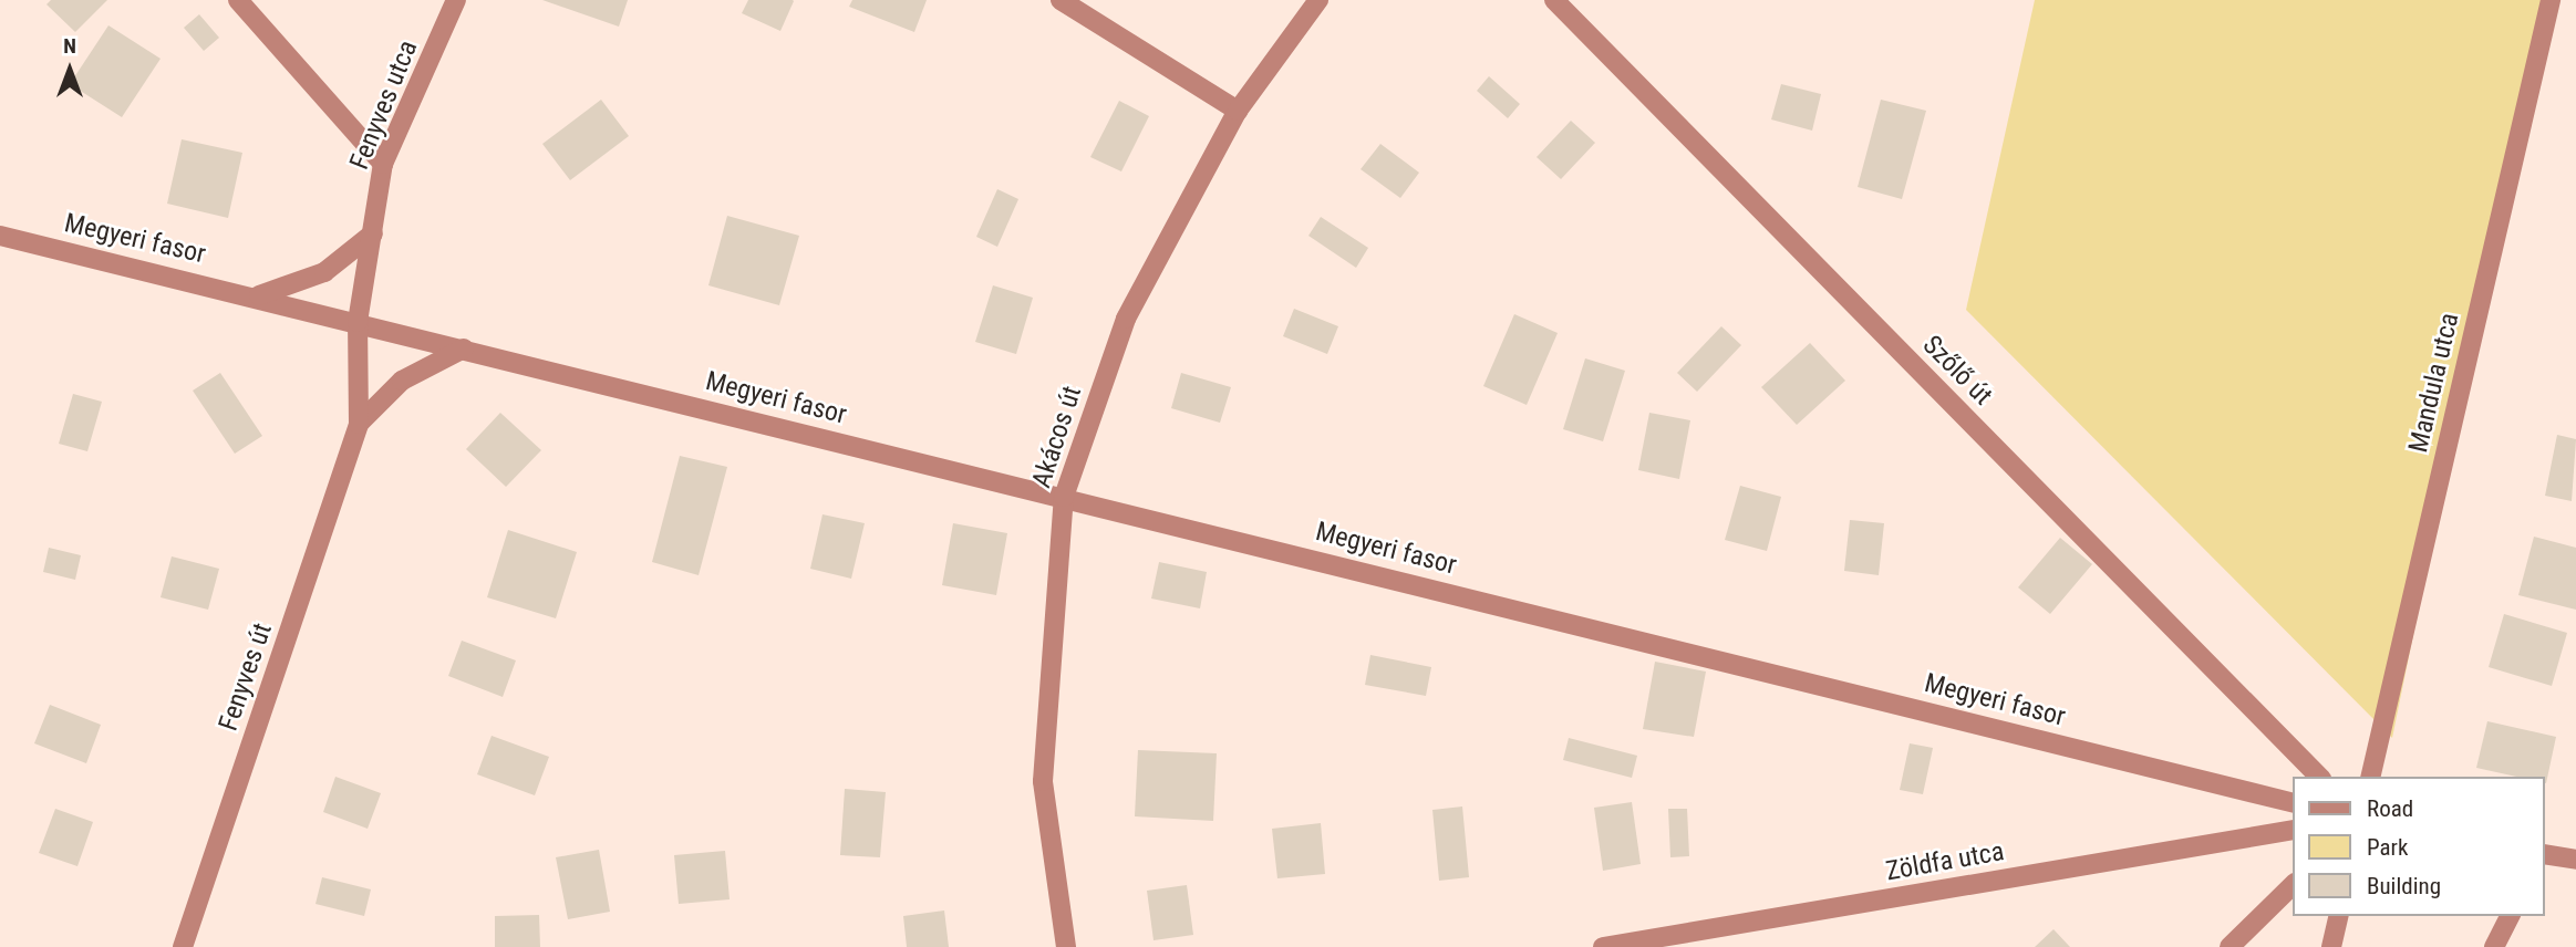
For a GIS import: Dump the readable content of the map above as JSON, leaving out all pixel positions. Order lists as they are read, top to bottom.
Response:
{
  "streets": {
    "street": [
      "Fenyves utca",
      "Megyeri fasor",
      "Szőlő út",
      "Mandula utca",
      "Akácos út",
      "Fenyves út",
      "Zöldfa utca"
    ]
  },
  "crossings": [
    ["Fenyves utca", "Megyeri fasor"],
    ["Fenyves utca", "Fenyves út"],
    ["Megyeri fasor", "Akácos út"]
  ],
  "legend": ["Road", "Park", "Building"],
  "north": "top"
}
